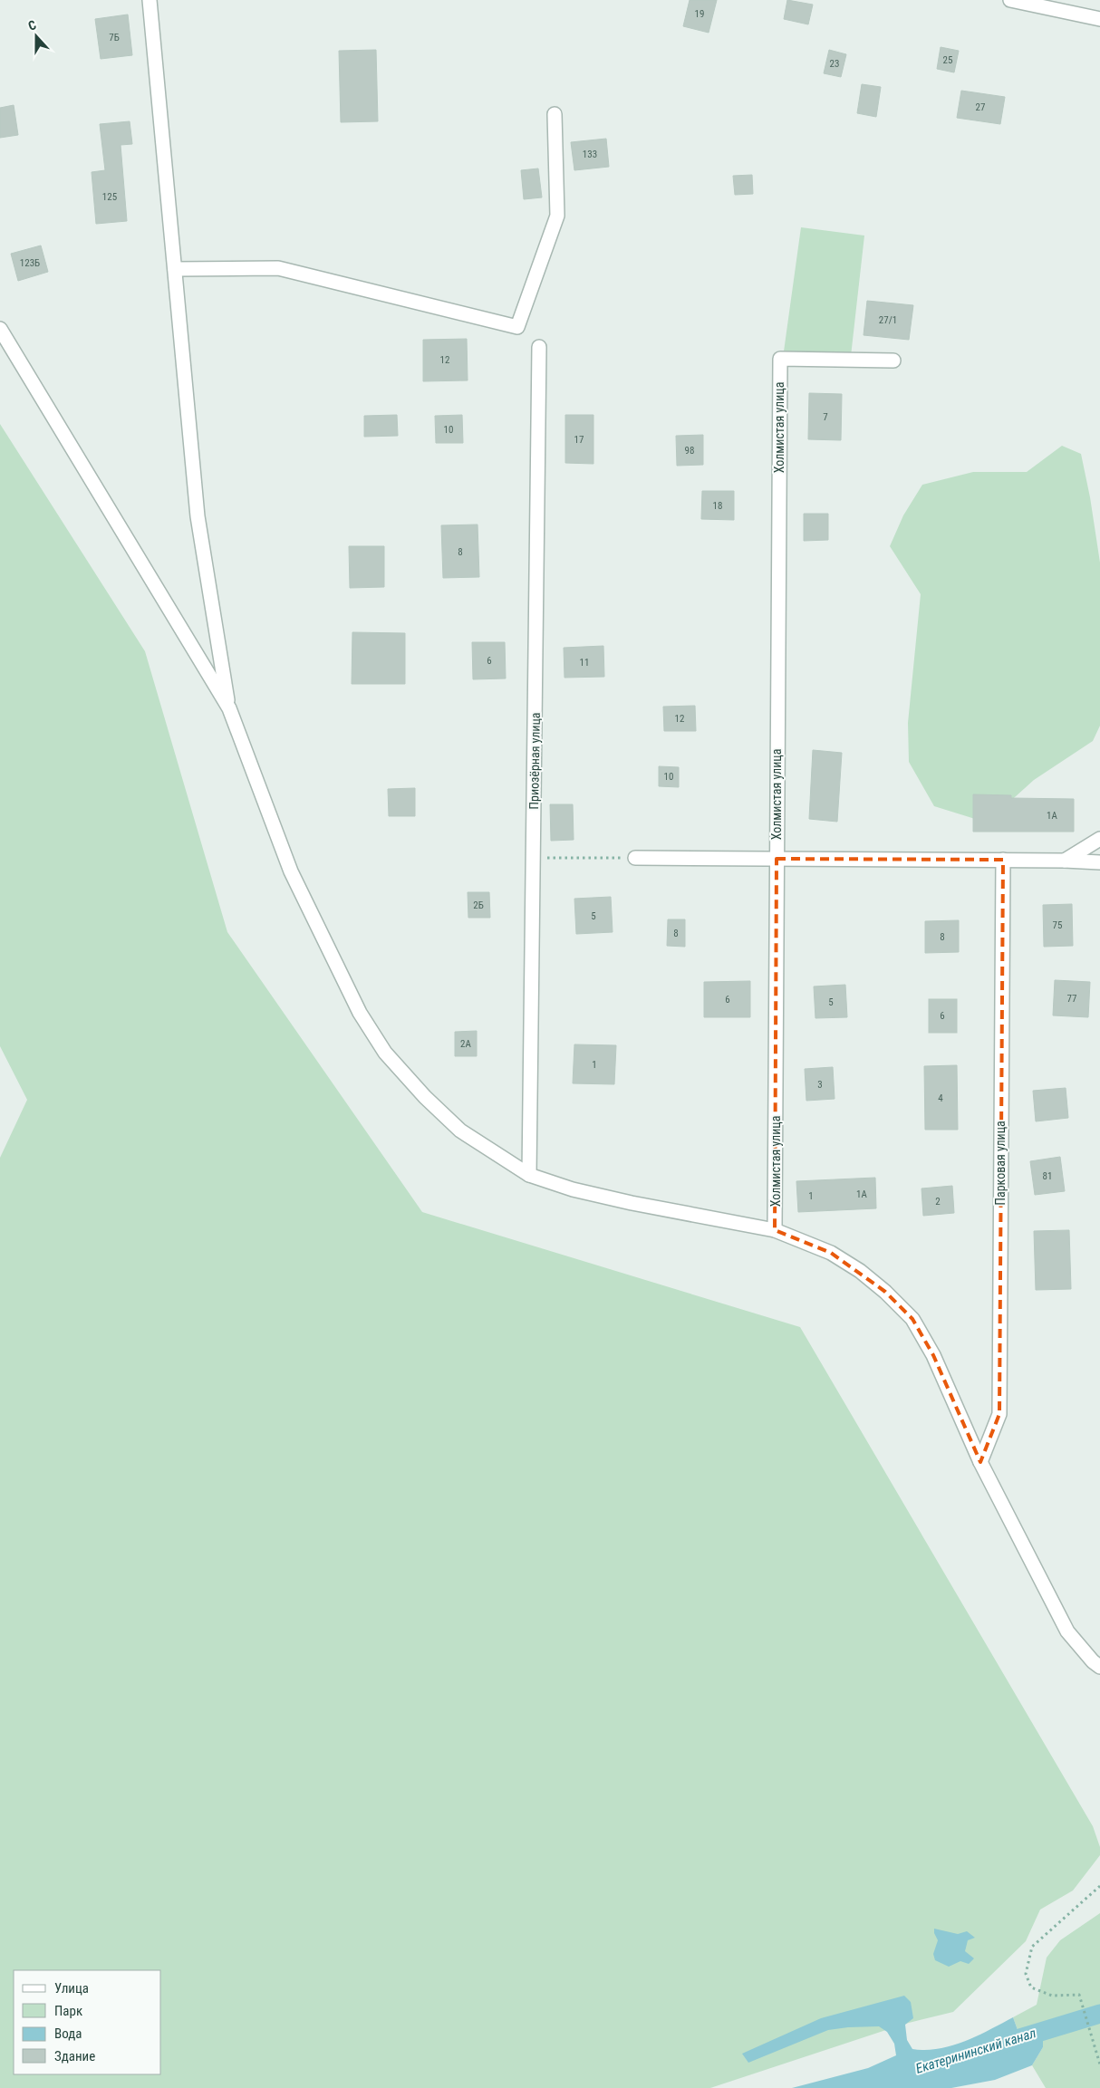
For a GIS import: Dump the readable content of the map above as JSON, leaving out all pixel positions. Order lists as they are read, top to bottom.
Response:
{
  "streets": {
    "street": ["Холмистая улица", "Приозёрная улица", "Парковая улица"]
  },
  "water": ["Екатерининский канал"],
  "house_numbers": [
    "19",
    "7Б",
    "25",
    "23",
    "27",
    "133",
    "125",
    "123Б",
    "27/1",
    "12",
    "7",
    "10",
    "17",
    "98",
    "18",
    "8",
    "6",
    "11",
    "12",
    "10",
    "1А",
    "2Б",
    "5",
    "75",
    "8",
    "8",
    "77",
    "6",
    "5",
    "6",
    "2А",
    "1",
    "3",
    "4",
    "81",
    "1А",
    "1",
    "2"
  ],
  "legend": [
    "Улица",
    "Парк",
    "Вода",
    "Здание"
  ],
  "north": "top"
}
